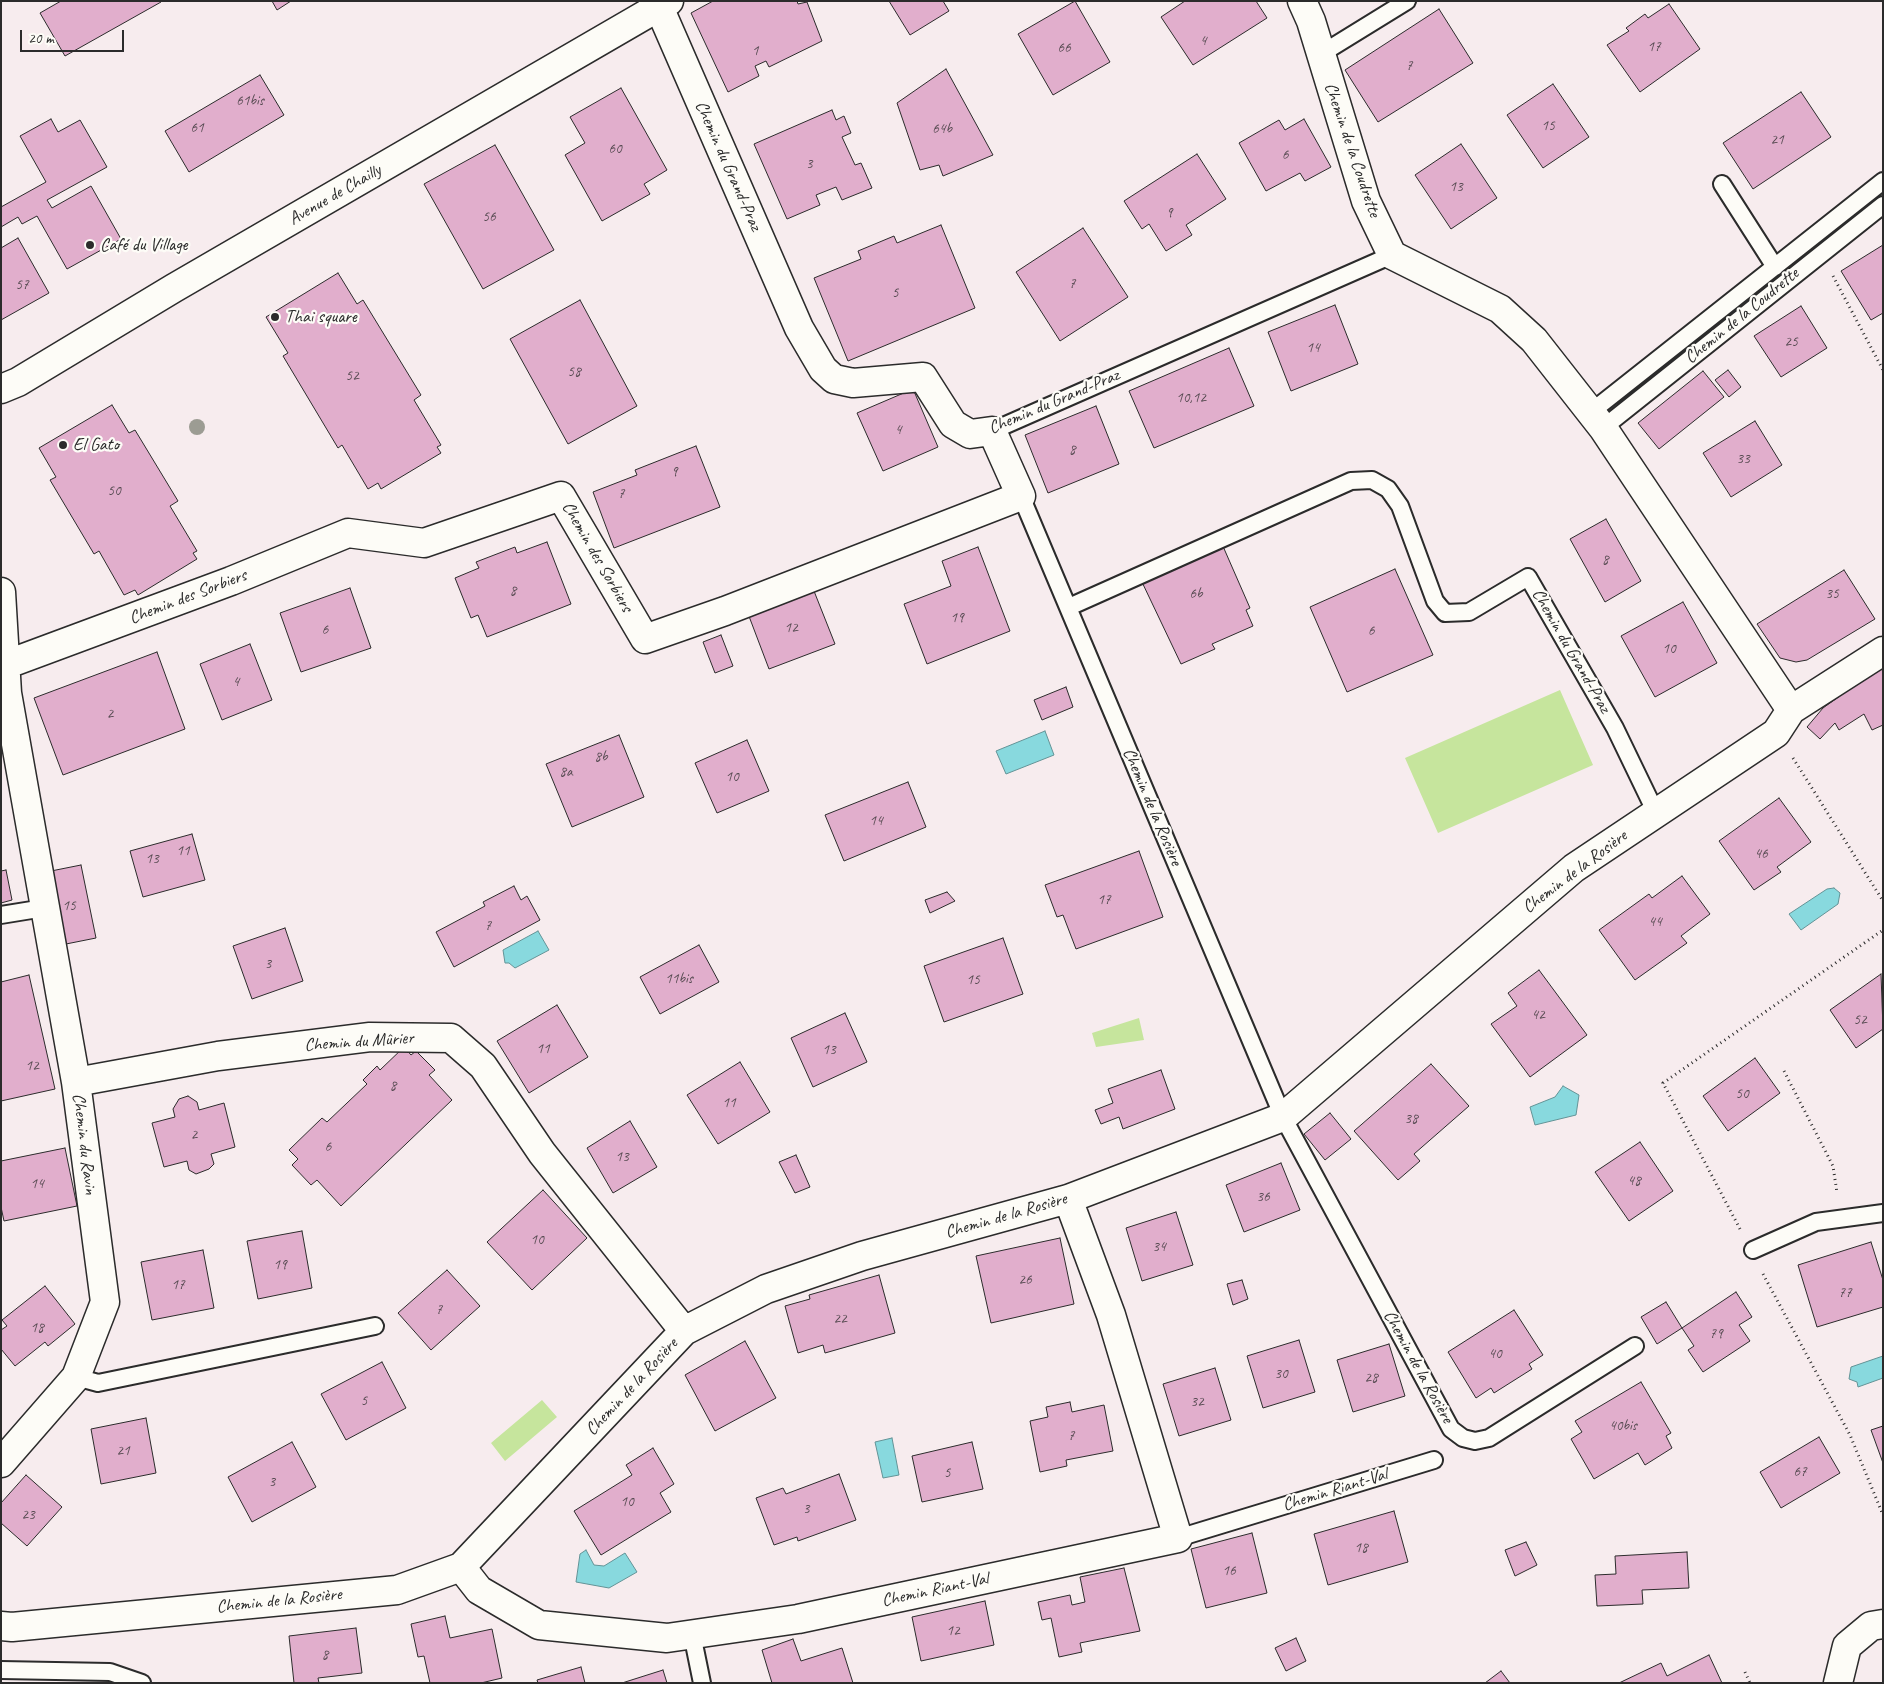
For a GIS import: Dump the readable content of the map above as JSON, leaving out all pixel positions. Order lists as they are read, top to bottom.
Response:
{
  "streets": {
    "street": [
      "Chemin de la Coudrette",
      "Chemin du Grand-Praz",
      "Avenue de Chailly",
      "Chemin des Sorbiers",
      "Chemin de la Rosière",
      "Chemin du Mûrier",
      "Chemin du Ravin",
      "Chemin Riant-Val"
    ]
  },
  "crossings": [
    ["Chemin de la Coudrette", "Chemin du Grand-Praz"],
    ["Chemin du Grand-Praz", "Avenue de Chailly"],
    ["Chemin du Grand-Praz", "Chemin de la Rosière"],
    ["Chemin des Sorbiers", "Chemin de la Rosière"],
    ["Chemin des Sorbiers", "Chemin du Ravin"],
    ["Chemin de la Rosière", "Chemin du Mûrier"],
    ["Chemin de la Rosière", "Chemin Riant-Val"],
    ["Chemin du Mûrier", "Chemin du Ravin"]
  ],
  "places": ["Café du Village", "Thai square", "El Gato"],
  "house_numbers": [
    "4",
    "17",
    "66",
    "1",
    "7",
    "61bis",
    "15",
    "61",
    "64b",
    "21",
    "60",
    "6",
    "3",
    "13",
    "9",
    "56",
    "7",
    "57",
    "5",
    "25",
    "14",
    "58",
    "52",
    "10,12",
    "4",
    "8",
    "33",
    "9",
    "50",
    "7",
    "8",
    "8",
    "6b",
    "35",
    "19",
    "12",
    "6",
    "6",
    "10",
    "4",
    "2",
    "8b",
    "8a",
    "10",
    "14",
    "11",
    "46",
    "13",
    "17",
    "15",
    "44",
    "7",
    "3",
    "11bis",
    "15",
    "42",
    "52",
    "11",
    "13",
    "12",
    "8",
    "50",
    "11",
    "38",
    "2",
    "6",
    "13",
    "48",
    "14",
    "36",
    "10",
    "34",
    "19",
    "26",
    "17",
    "77",
    "7",
    "22",
    "18",
    "79",
    "40",
    "30",
    "28",
    "5",
    "32",
    "40bis",
    "7",
    "21",
    "67",
    "5",
    "3",
    "10",
    "3",
    "23",
    "18",
    "16",
    "12",
    "8"
  ],
  "scale_bar": "20 m"
}
